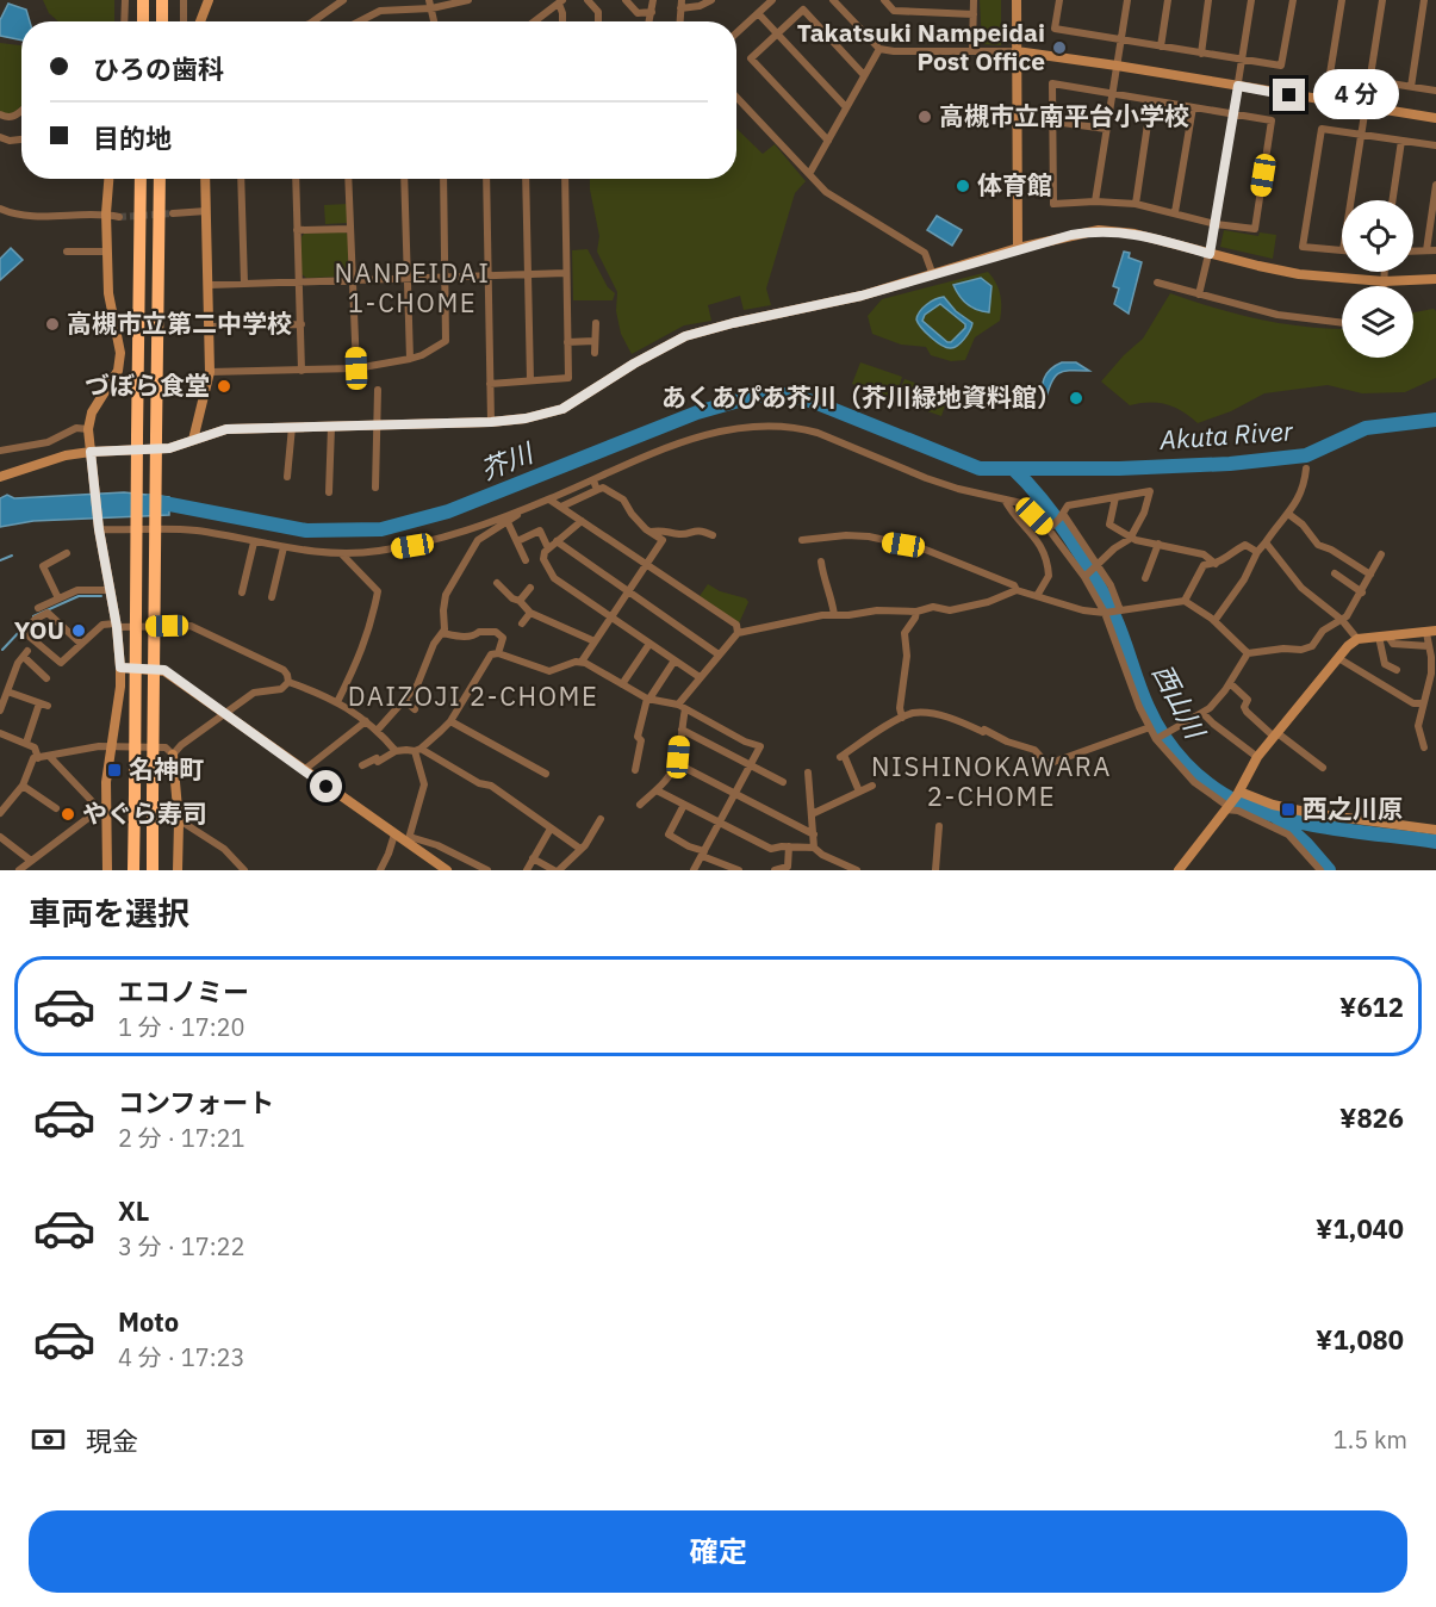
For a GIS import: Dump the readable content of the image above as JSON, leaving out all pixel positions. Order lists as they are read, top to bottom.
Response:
{
  "districts": ["NANPEIDAI 1-CHOME", "DAIZOJI 2-CHOME", "NISHINOKAWARA 2-CHOME"],
  "water": ["Akuta River", "芥川", "西山川"],
  "places": {
    "other": [
      "Takatsuki Nampeidai Post Office",
      "高槻市立南平台小学校",
      "体育館",
      "高槻市立第二中学校",
      "づぼら食堂",
      "あくあぴあ芥川（芥川緑地資料館）",
      "YOU",
      "やぐら寿司"
    ],
    "transit": ["名神町", "西之川原"]
  },
  "page": {
    "banner": ["ひろの歯科", "目的地"],
    "bubble": "4 分",
    "heading": "車両を選択",
    "list": [
      {
        "name": "エコノミー",
        "note": "1 分 · 17:20",
        "value": "¥612"
      },
      {
        "name": "コンフォート",
        "note": "2 分 · 17:21",
        "value": "¥826"
      },
      {
        "name": "XL",
        "note": "3 分 · 17:22",
        "value": "¥1,040"
      },
      {
        "name": "Moto",
        "note": "4 分 · 17:23",
        "value": "¥1,080"
      }
    ],
    "pay": ["現金", "1.5 km"],
    "buttons": "確定"
  }
}
